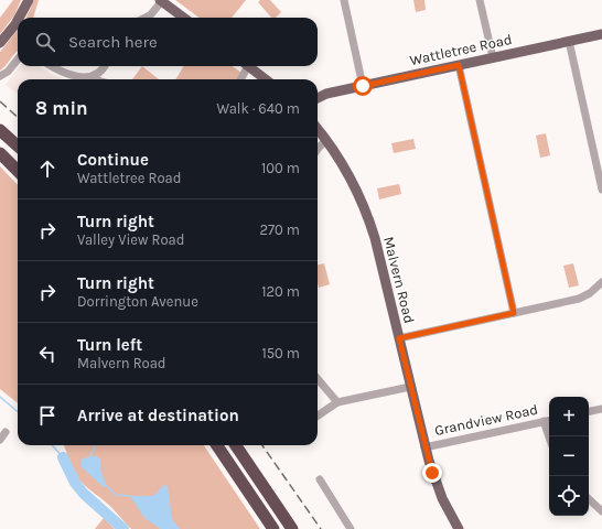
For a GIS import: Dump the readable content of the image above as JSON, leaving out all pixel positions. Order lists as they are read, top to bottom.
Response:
{
  "streets": {
    "main road": ["Wattletree Road", "Malvern Road"],
    "street": ["Grandview Road"]
  },
  "crossings": [
    ["Malvern Road", "Grandview Road"]
  ],
  "page": {
    "search": "Search here",
    "heading": ["8 min", "Walk · 640 m"],
    "list": [
      ["Continue", "Wattletree Road", "100 m"],
      ["Turn right", "Valley View Road", "270 m"],
      ["Turn right", "Dorrington Avenue", "120 m"],
      ["Turn left", "Malvern Road", "150 m"],
      "Arrive at destination"
    ],
    "map_buttons": ["+", "−"]
  }
}
